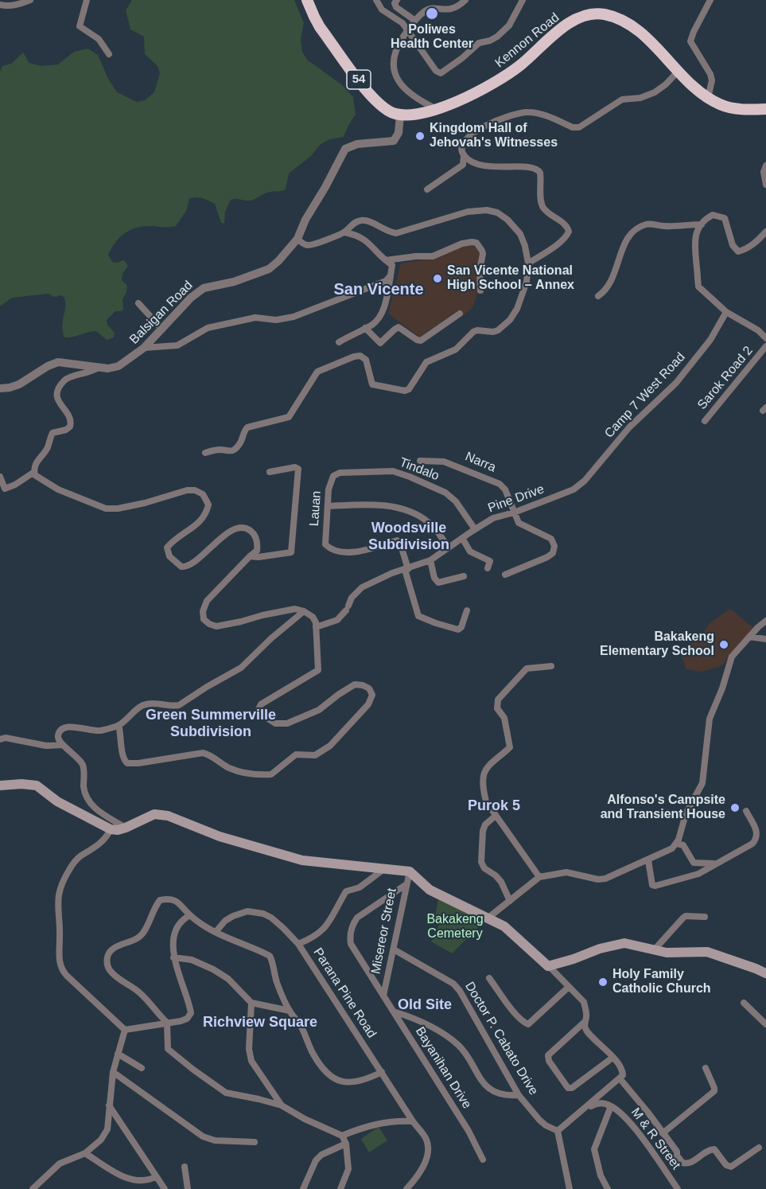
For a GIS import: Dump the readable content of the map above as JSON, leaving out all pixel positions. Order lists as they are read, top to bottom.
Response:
{
  "streets": {
    "highway": ["Kennon Road", "54"],
    "street": [
      "Balsigan Road",
      "Sarok Road 2",
      "Camp 7 West Road",
      "Narra",
      "Tindalo",
      "Pine Drive",
      "Lauan",
      "Misereor Street",
      "Parana Pine Road",
      "Doctor P. Cabato Drive",
      "Bayanihan Drive",
      "M & R Street"
    ]
  },
  "crossings": [
    ["Kennon Road", "54"],
    ["Kennon Road", "Balsigan Road"],
    ["54", "Balsigan Road"],
    ["Camp 7 West Road", "Pine Drive"],
    ["Narra", "Pine Drive"],
    ["Tindalo", "Pine Drive"],
    ["Tindalo", "Lauan"],
    ["Pine Drive", "Lauan"],
    ["Misereor Street", "Doctor P. Cabato Drive"],
    ["Misereor Street", "Bayanihan Drive"]
  ],
  "districts": [
    "San Vicente",
    "Woodsville Subdivision",
    "Green Summerville Subdivision",
    "Purok 5",
    "Old Site",
    "Richview Square"
  ],
  "parks": ["Bakakeng Cemetery"],
  "places": [
    "Poliwes Health Center",
    "Kingdom Hall of Jehovah's Witnesses",
    "San Vicente National High School – Annex",
    "Bakakeng Elementary School",
    "Alfonso's Campsite and Transient House",
    "Holy Family Catholic Church"
  ]
}
